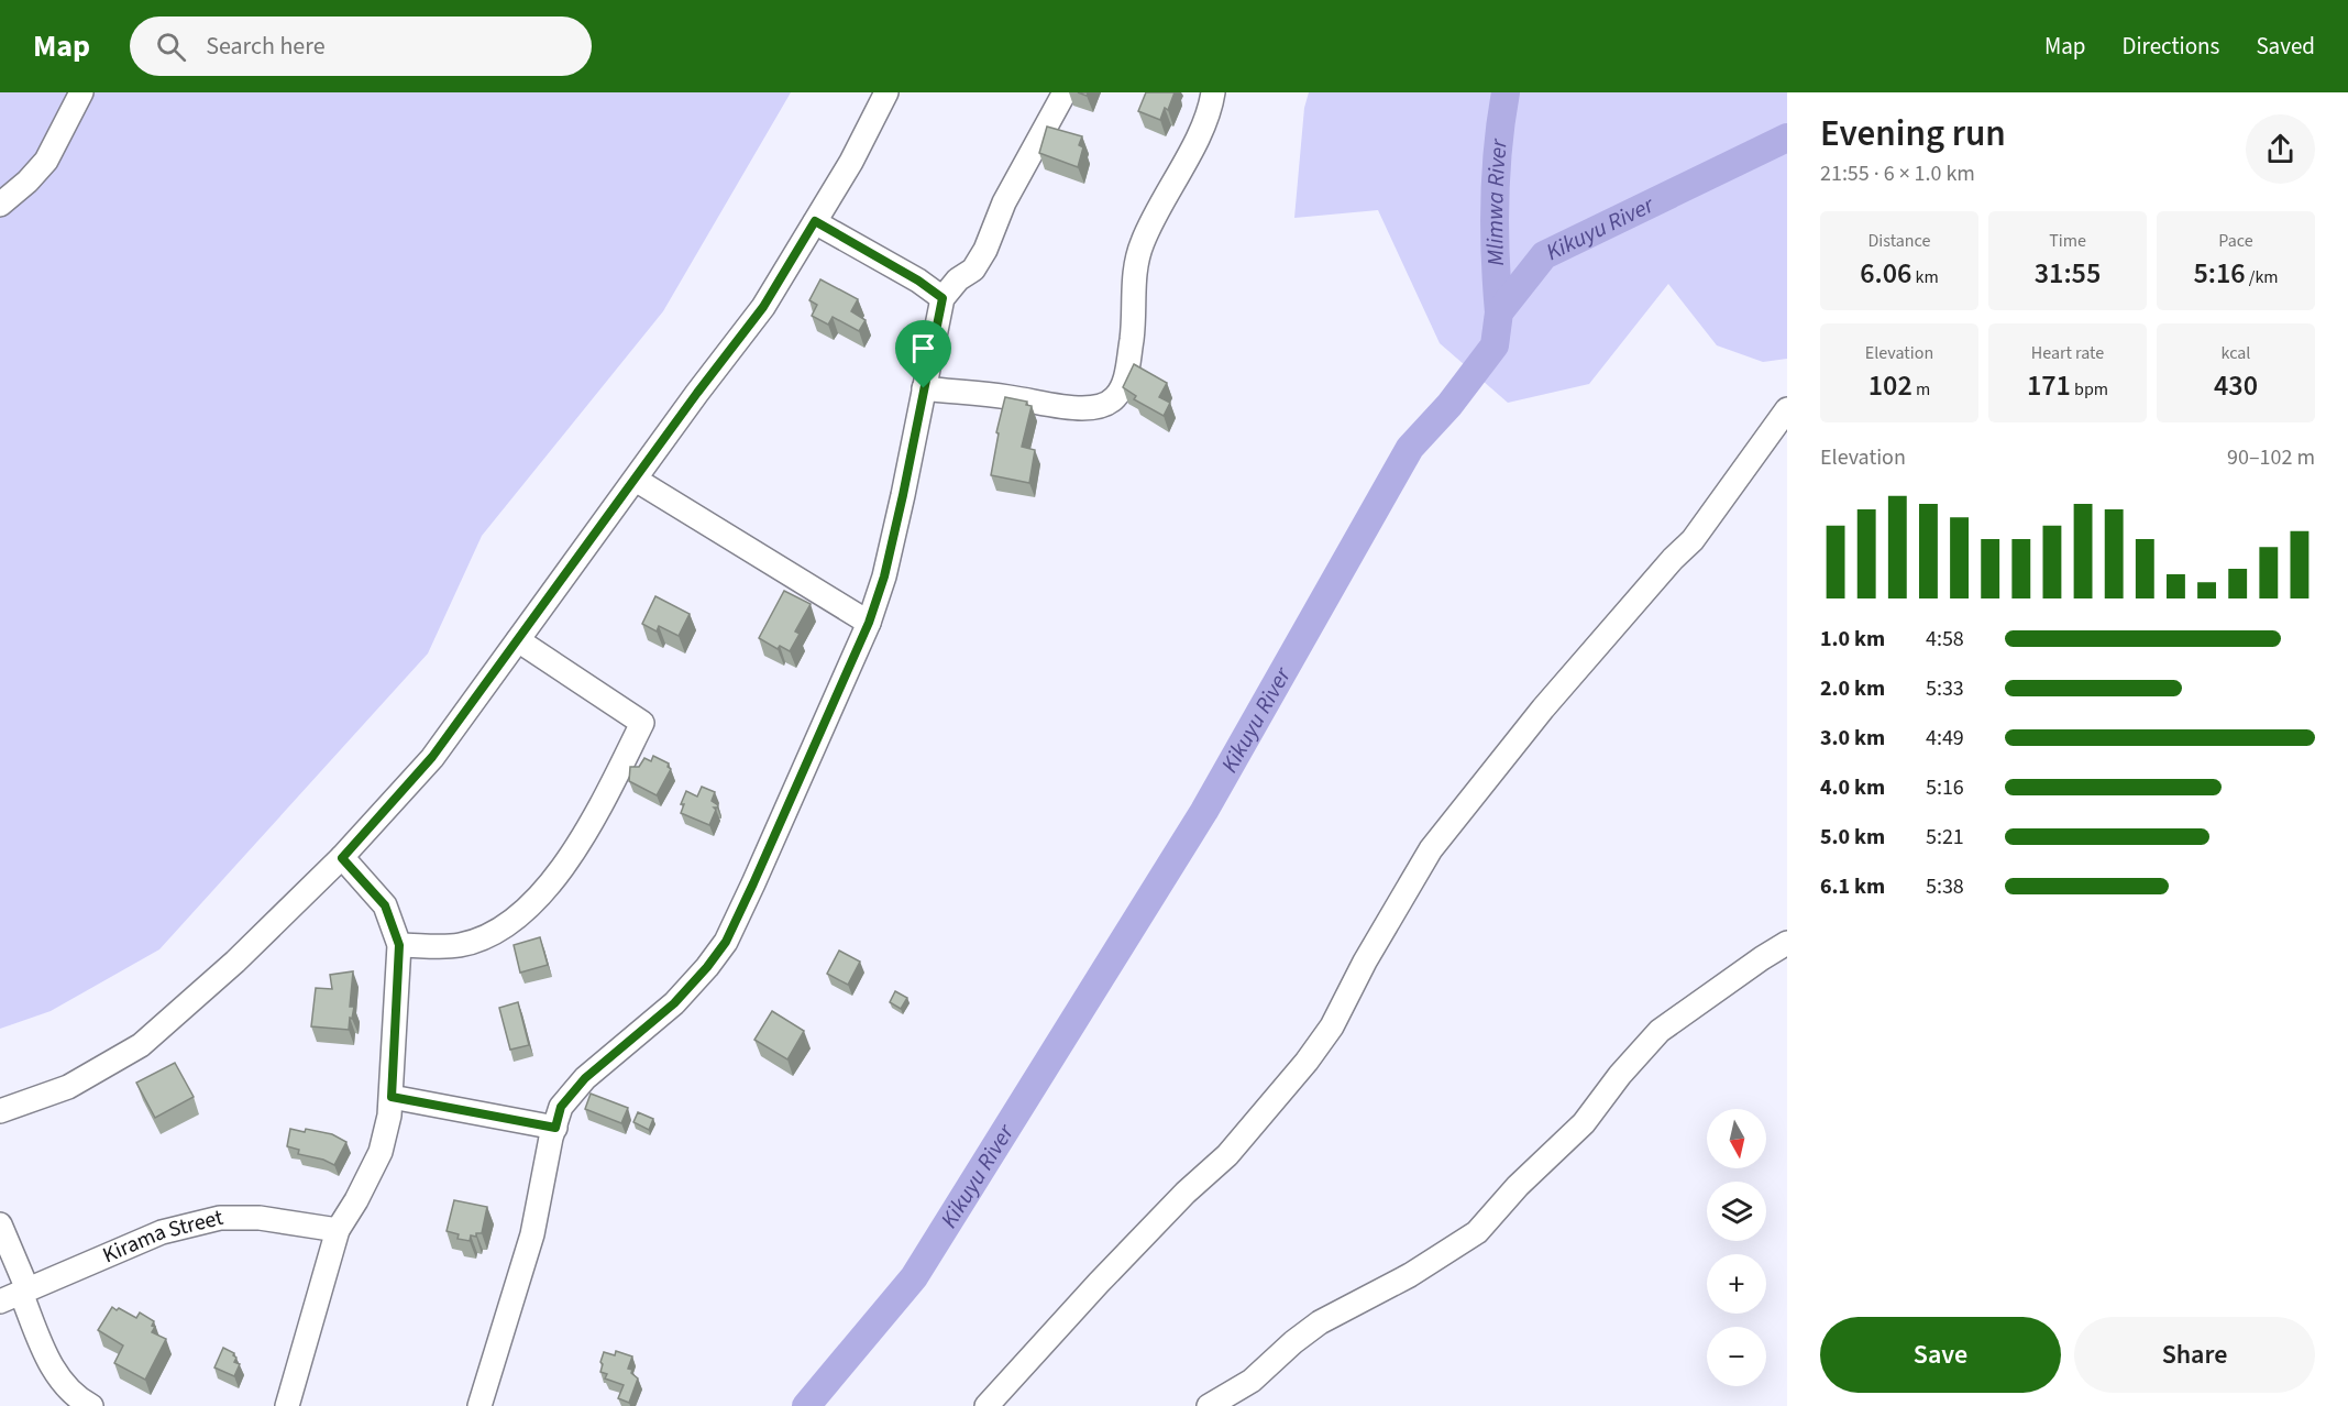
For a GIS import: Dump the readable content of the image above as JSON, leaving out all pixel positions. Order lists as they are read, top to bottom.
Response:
{
  "streets": {
    "street": ["Kirama Street"]
  },
  "water": ["Mlimwa River", "Kikuyu River"],
  "north": "bottom",
  "page": {
    "header": "Map",
    "search": "Search here",
    "nav": ["Map", "Directions", "Saved"],
    "heading": ["Evening run", "21:55 · 6 × 1.0 km"],
    "stats": [
      ["Distance", "6.06 km"],
      ["Time", "31:55"],
      ["Pace", "5:16 /km"],
      ["Elevation", "102 m"],
      ["Heart rate", "171 bpm"],
      ["kcal", "430"]
    ],
    "chart": ["Elevation", "90–102 m"],
    "list": [
      {
        "name": "1.0 km",
        "note": "4:58"
      },
      {
        "name": "2.0 km",
        "note": "5:33"
      },
      {
        "name": "3.0 km",
        "note": "4:49"
      },
      {
        "name": "4.0 km",
        "note": "5:16"
      },
      {
        "name": "5.0 km",
        "note": "5:21"
      },
      {
        "name": "6.1 km",
        "note": "5:38"
      }
    ],
    "map_buttons": ["+", "−"],
    "buttons": ["Save", "Share"]
  }
}
